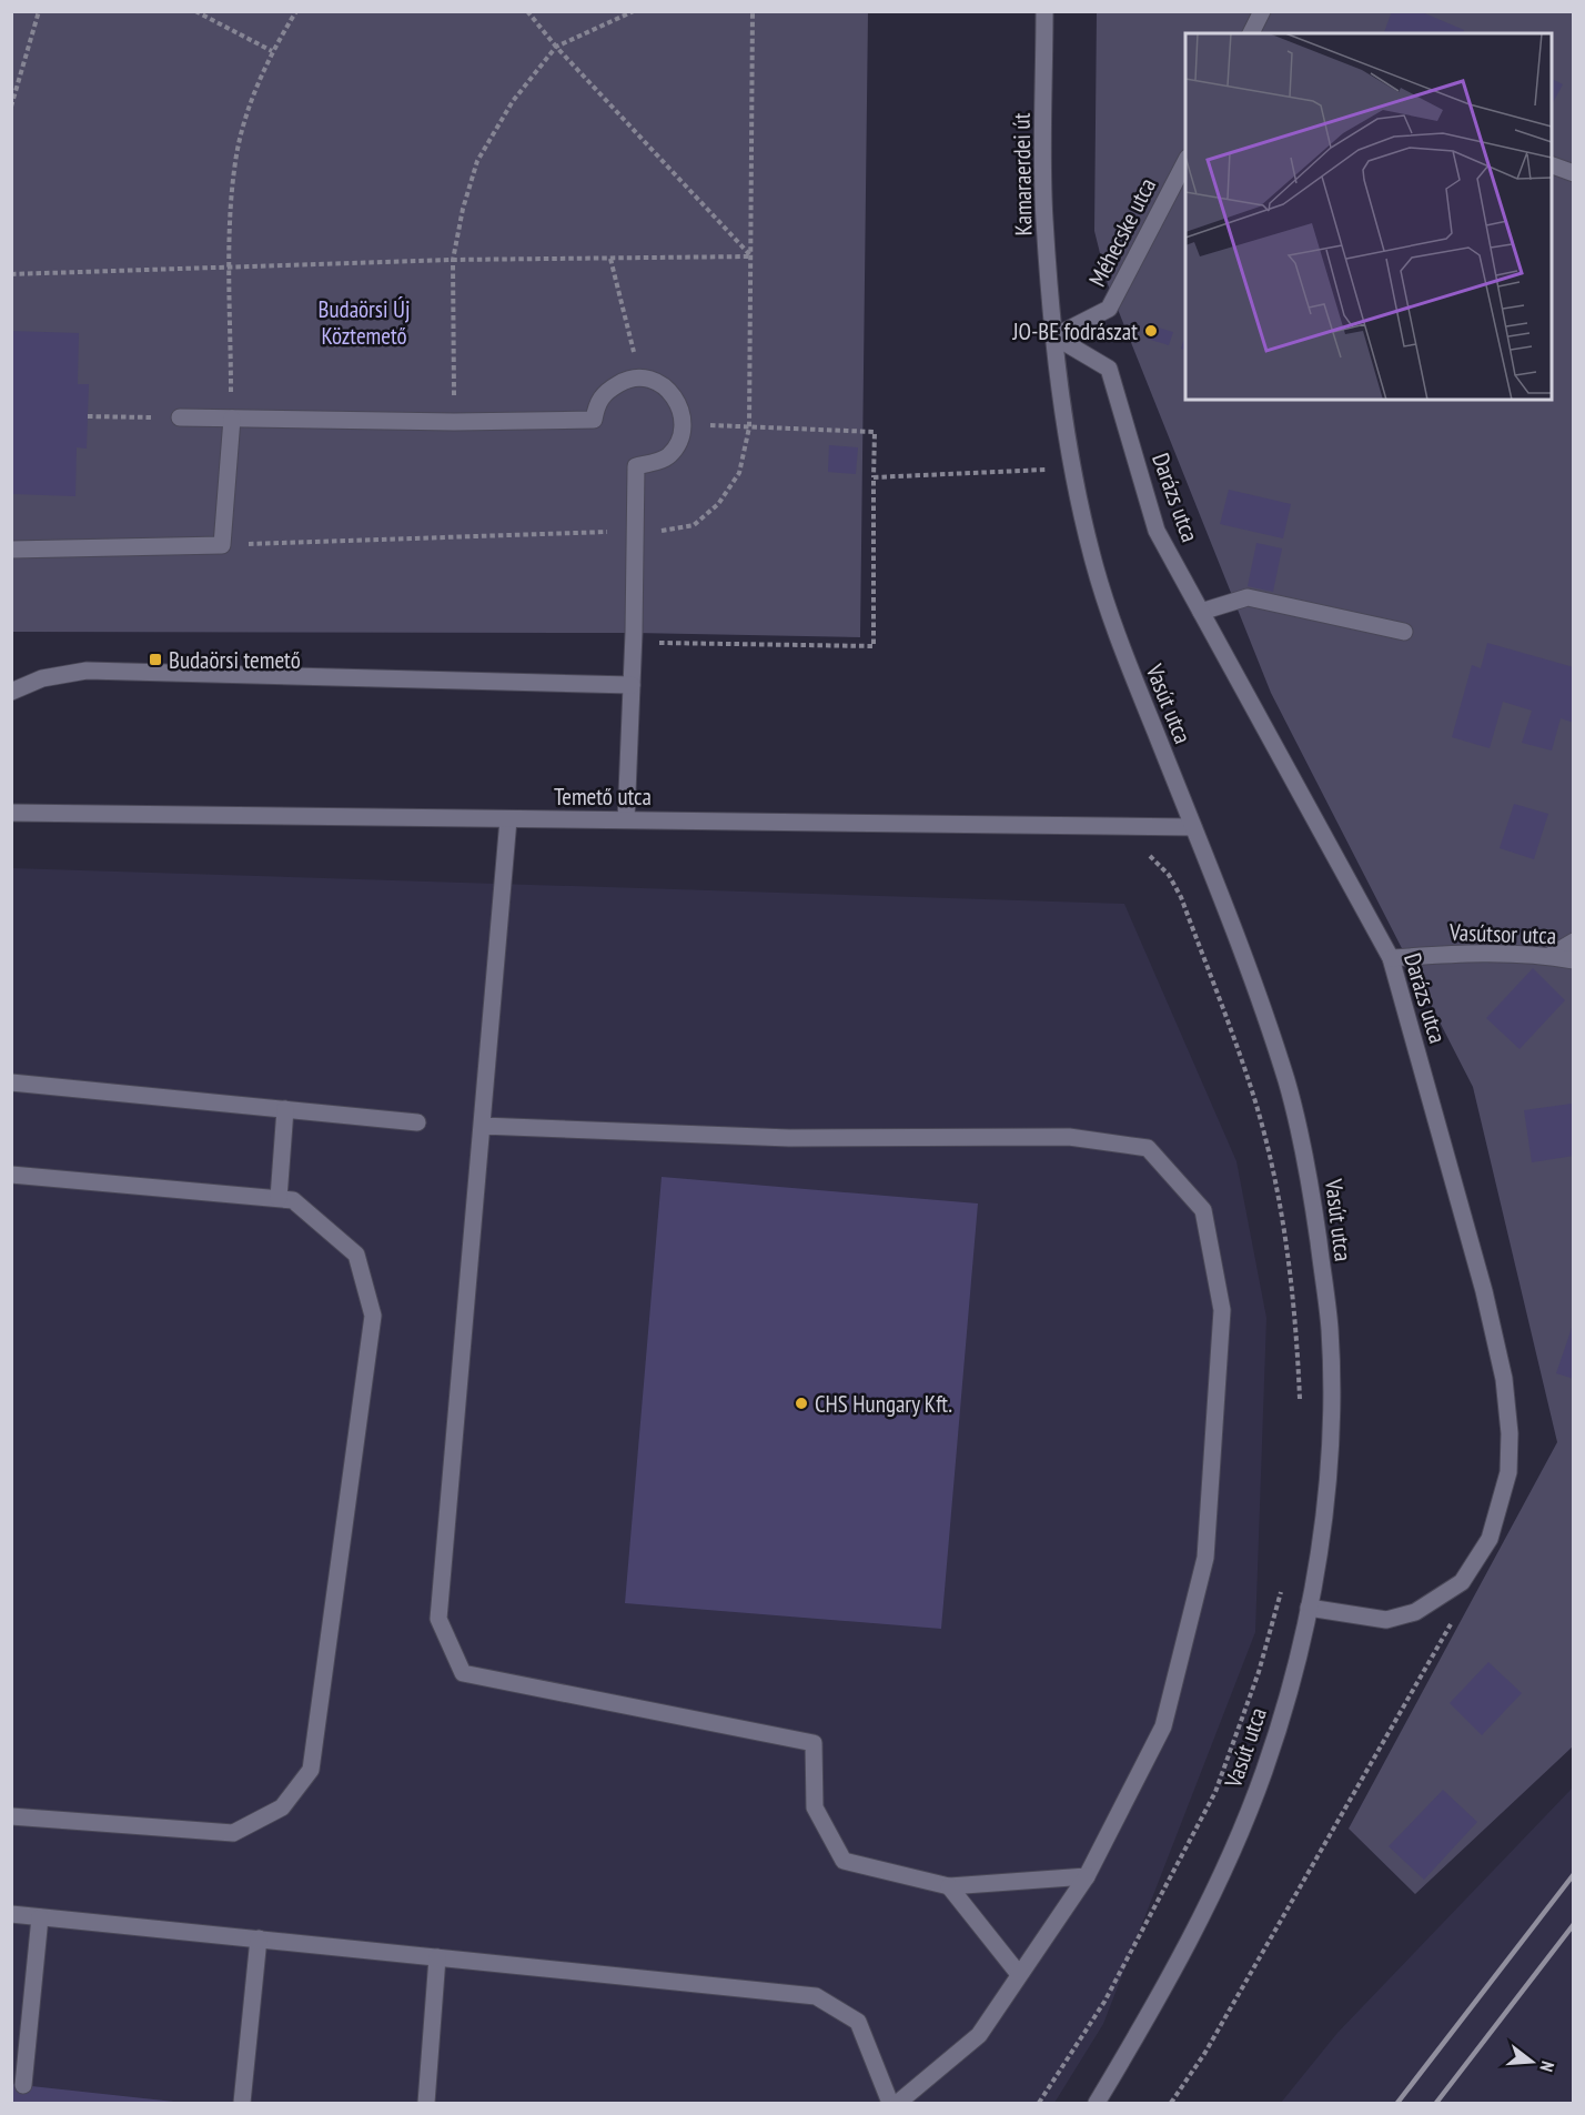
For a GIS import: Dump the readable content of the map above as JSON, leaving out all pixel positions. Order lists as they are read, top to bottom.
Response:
{
  "streets": {
    "street": [
      "Kamaraerdei út",
      "Méhecske utca",
      "Darázs utca",
      "Vasút utca",
      "Temető utca",
      "Vasútsor utca"
    ]
  },
  "crossings": [
    ["Kamaraerdei út", "Méhecske utca"],
    ["Kamaraerdei út", "Darázs utca"],
    ["Kamaraerdei út", "Vasút utca"],
    ["Méhecske utca", "Darázs utca"],
    ["Méhecske utca", "Vasút utca"],
    ["Darázs utca", "Vasút utca"],
    ["Darázs utca", "Vasútsor utca"],
    ["Vasút utca", "Temető utca"]
  ],
  "parks": ["Budaörsi Új Köztemető"],
  "places": {
    "other": ["JO-BE fodrászat", "CHS Hungary Kft."],
    "transit": ["Budaörsi temető"]
  },
  "north": "right"
}
